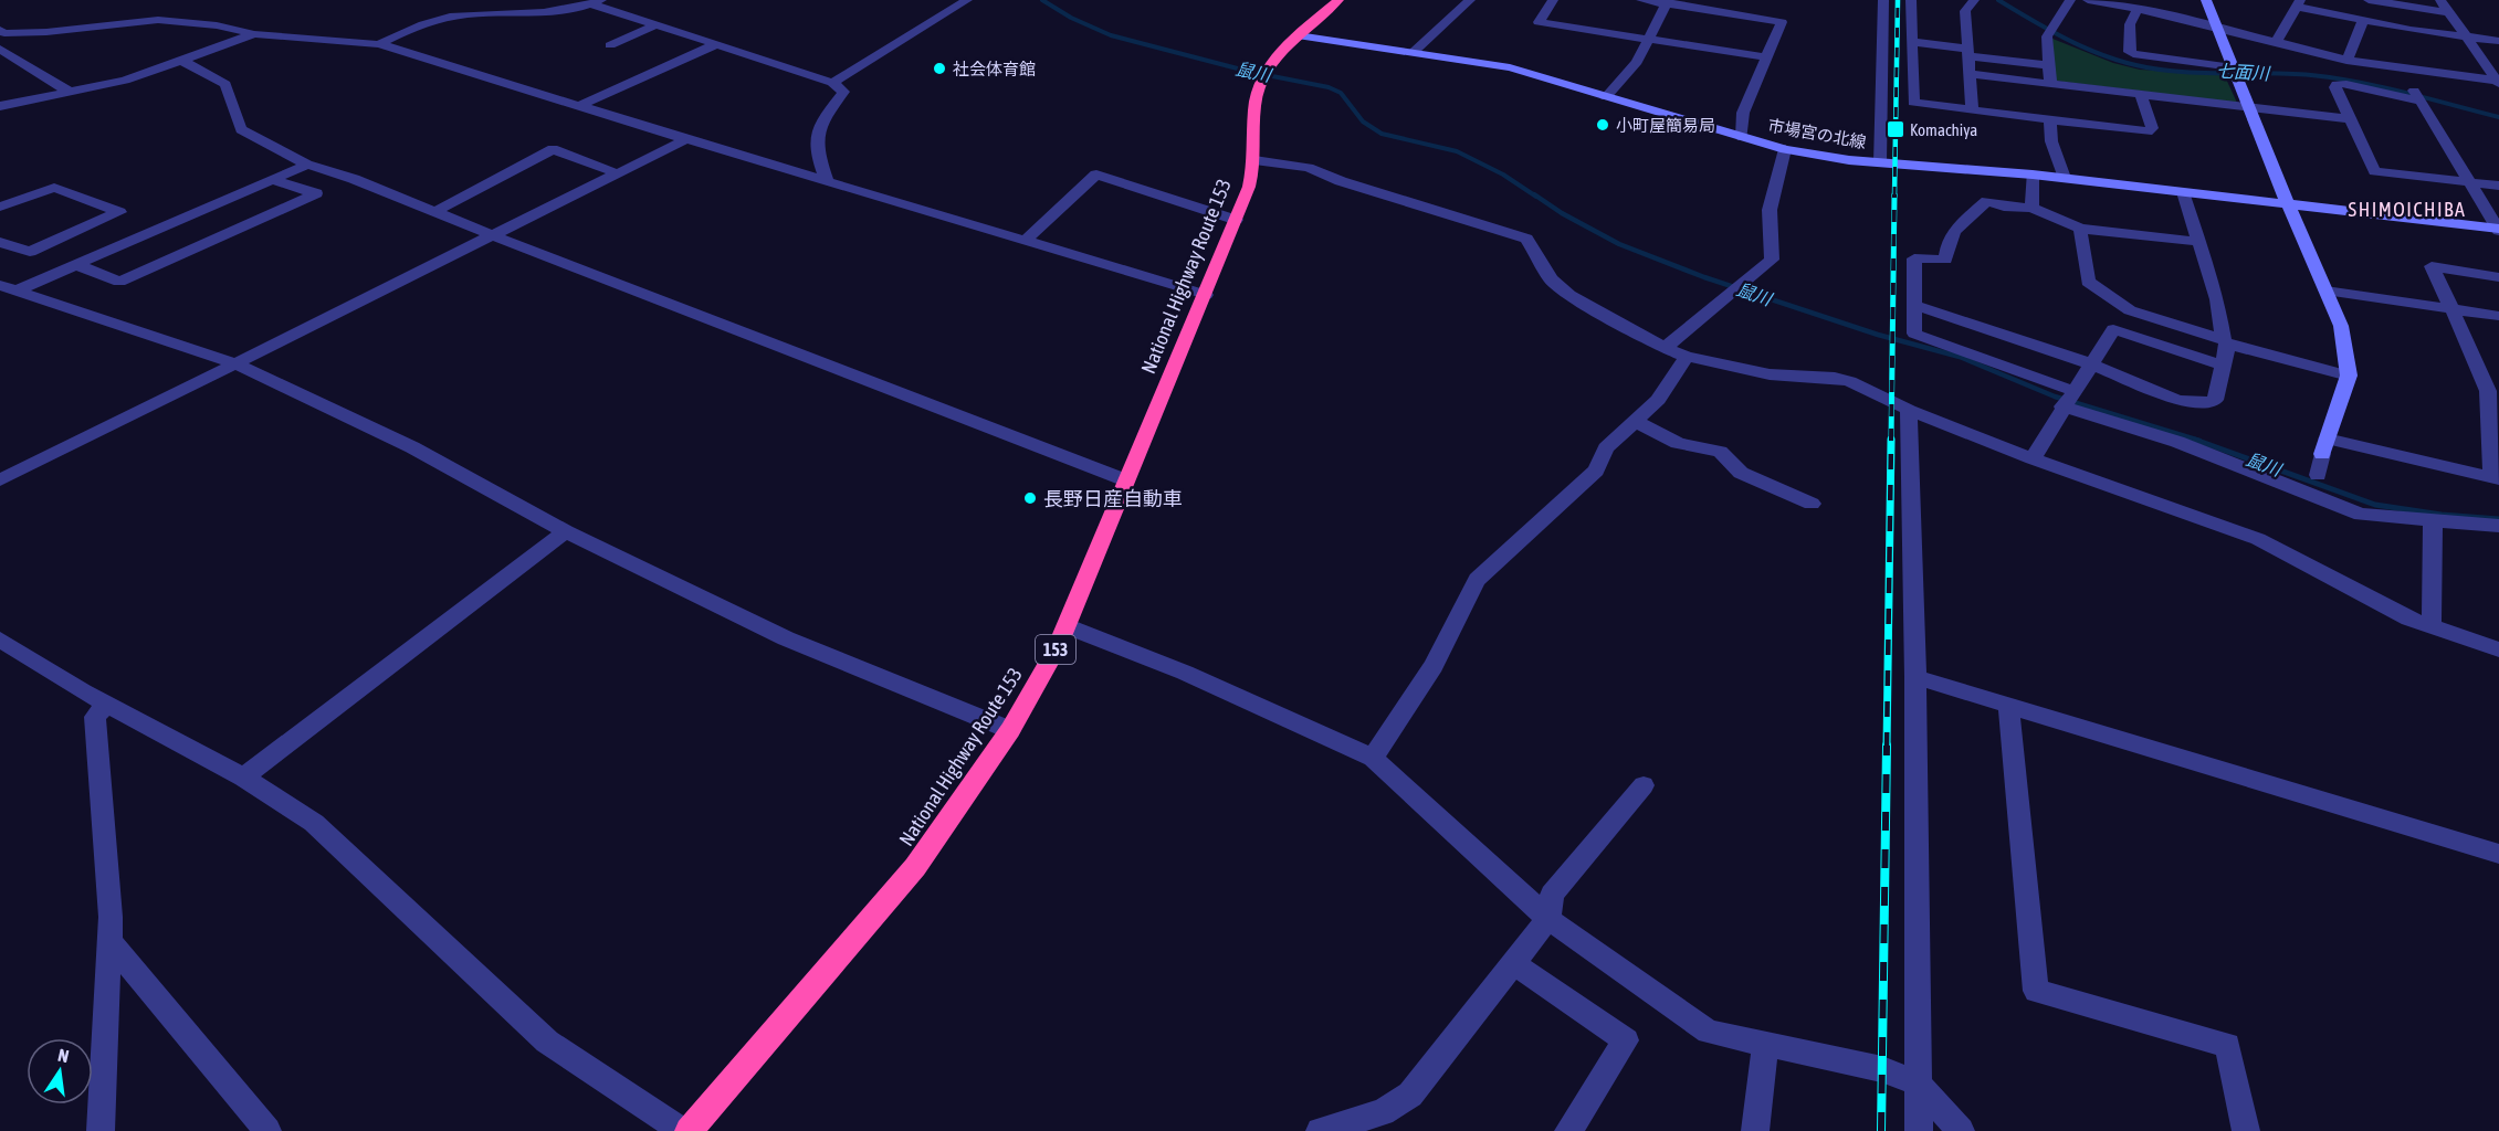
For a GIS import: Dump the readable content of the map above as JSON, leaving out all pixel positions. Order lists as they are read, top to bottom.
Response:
{
  "streets": {
    "highway": ["National Highway Route 153", "153"],
    "street": ["市場宮の北線"]
  },
  "crossings": [
    ["市場宮の北線", "National Highway Route 153"]
  ],
  "districts": ["SHIMOICHIBA"],
  "water": ["鼠川", "七面川"],
  "places": {
    "other": ["社会体育館", "小町屋簡易局", "長野日産自動車"],
    "transit": ["Komachiya"]
  },
  "north": "top"
}
